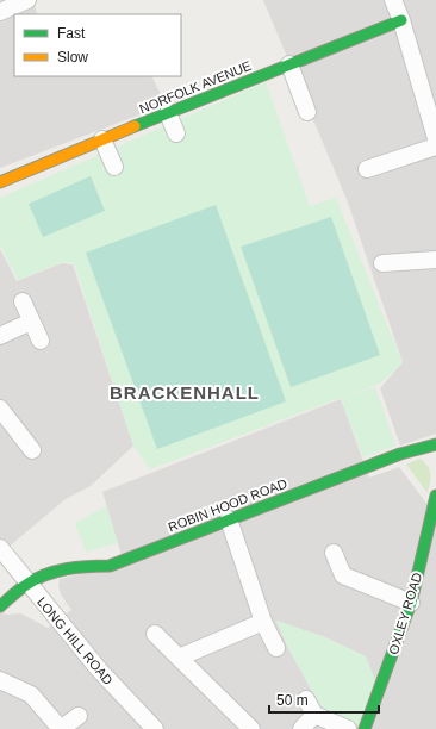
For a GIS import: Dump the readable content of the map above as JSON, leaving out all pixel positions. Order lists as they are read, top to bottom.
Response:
{
  "streets": {
    "street": [
      "NORFOLK AVENUE",
      "ROBIN HOOD ROAD",
      "OXLEY ROAD",
      "LONG HILL ROAD"
    ]
  },
  "crossings": [
    ["ROBIN HOOD ROAD", "LONG HILL ROAD"]
  ],
  "districts": ["BRACKENHALL"],
  "legend": ["Fast", "Slow"],
  "scale_bar": "50 m"
}
